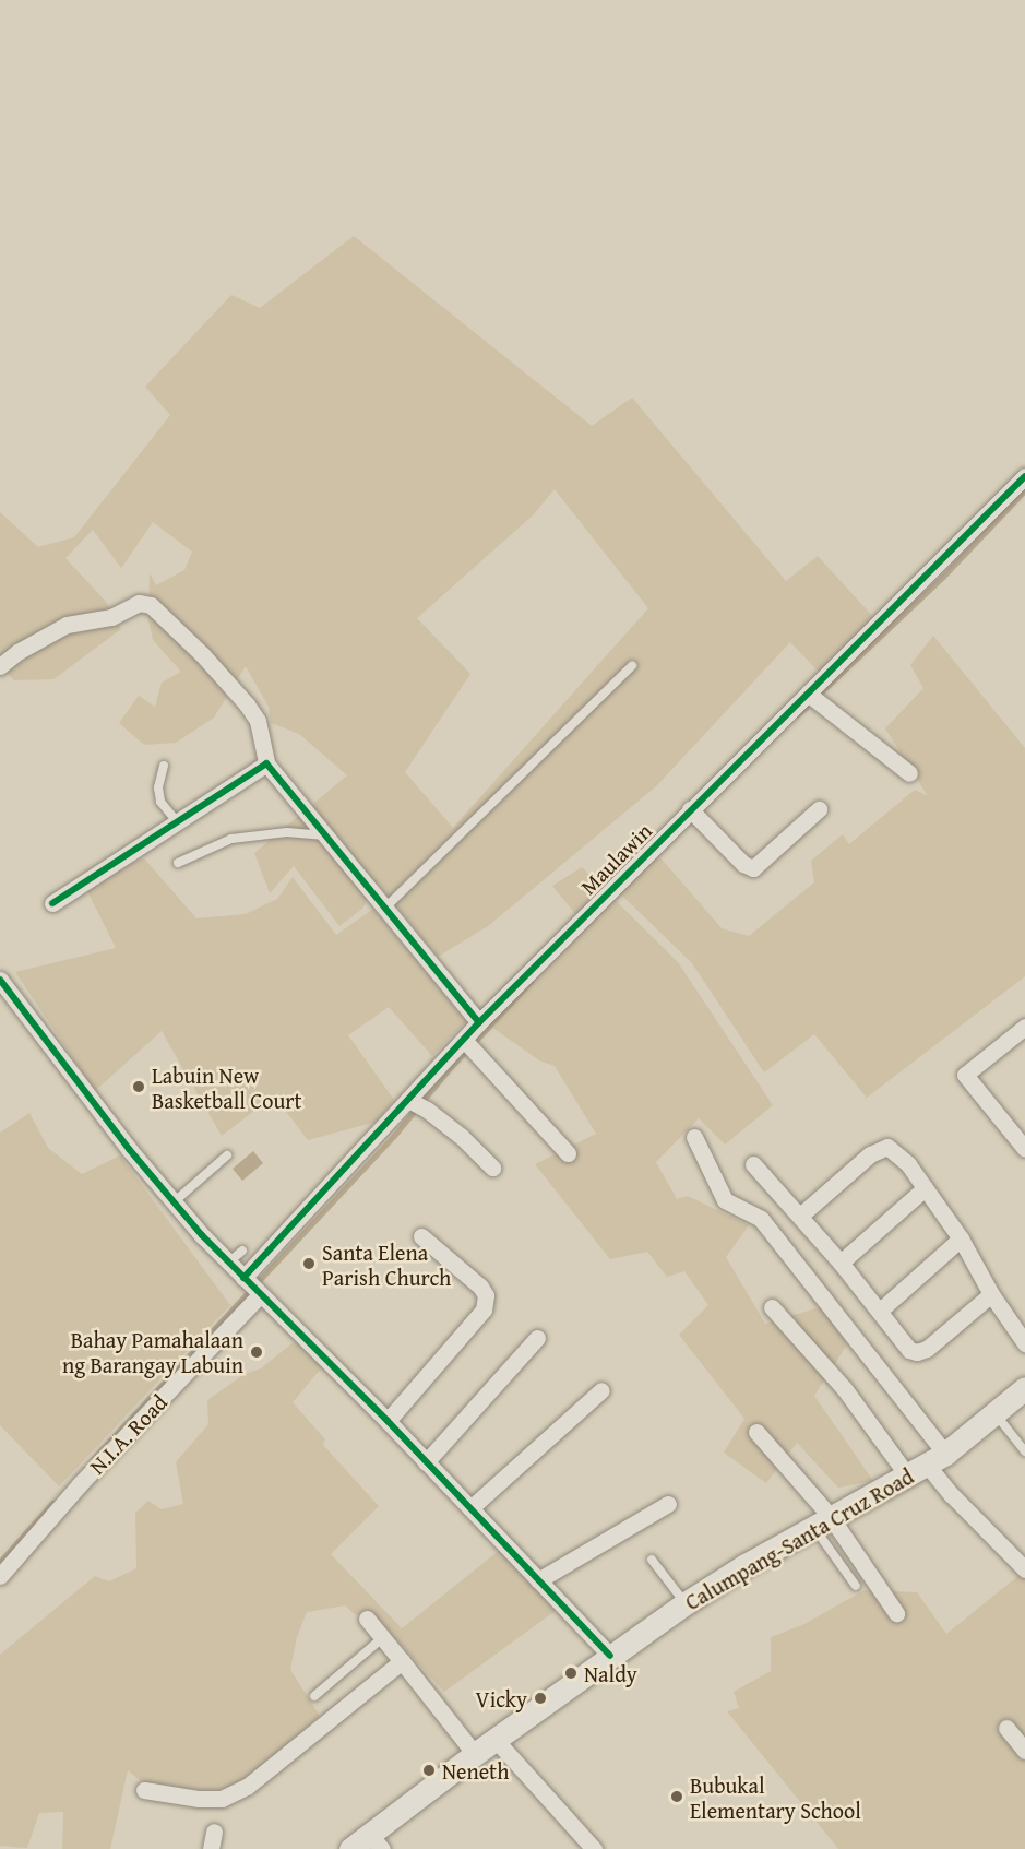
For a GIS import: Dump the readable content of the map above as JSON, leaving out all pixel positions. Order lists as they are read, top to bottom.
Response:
{
  "streets": {
    "main road": ["Calumpang-Santa Cruz Road"],
    "street": ["Maulawin", "N.I.A. Road"]
  },
  "places": [
    "Labuin New Basketball Court",
    "Santa Elena Parish Church",
    "Bahay Pamahalaan ng Barangay Labuin",
    "Naldy",
    "Vicky",
    "Neneth",
    "Bubukal Elementary School"
  ]
}
